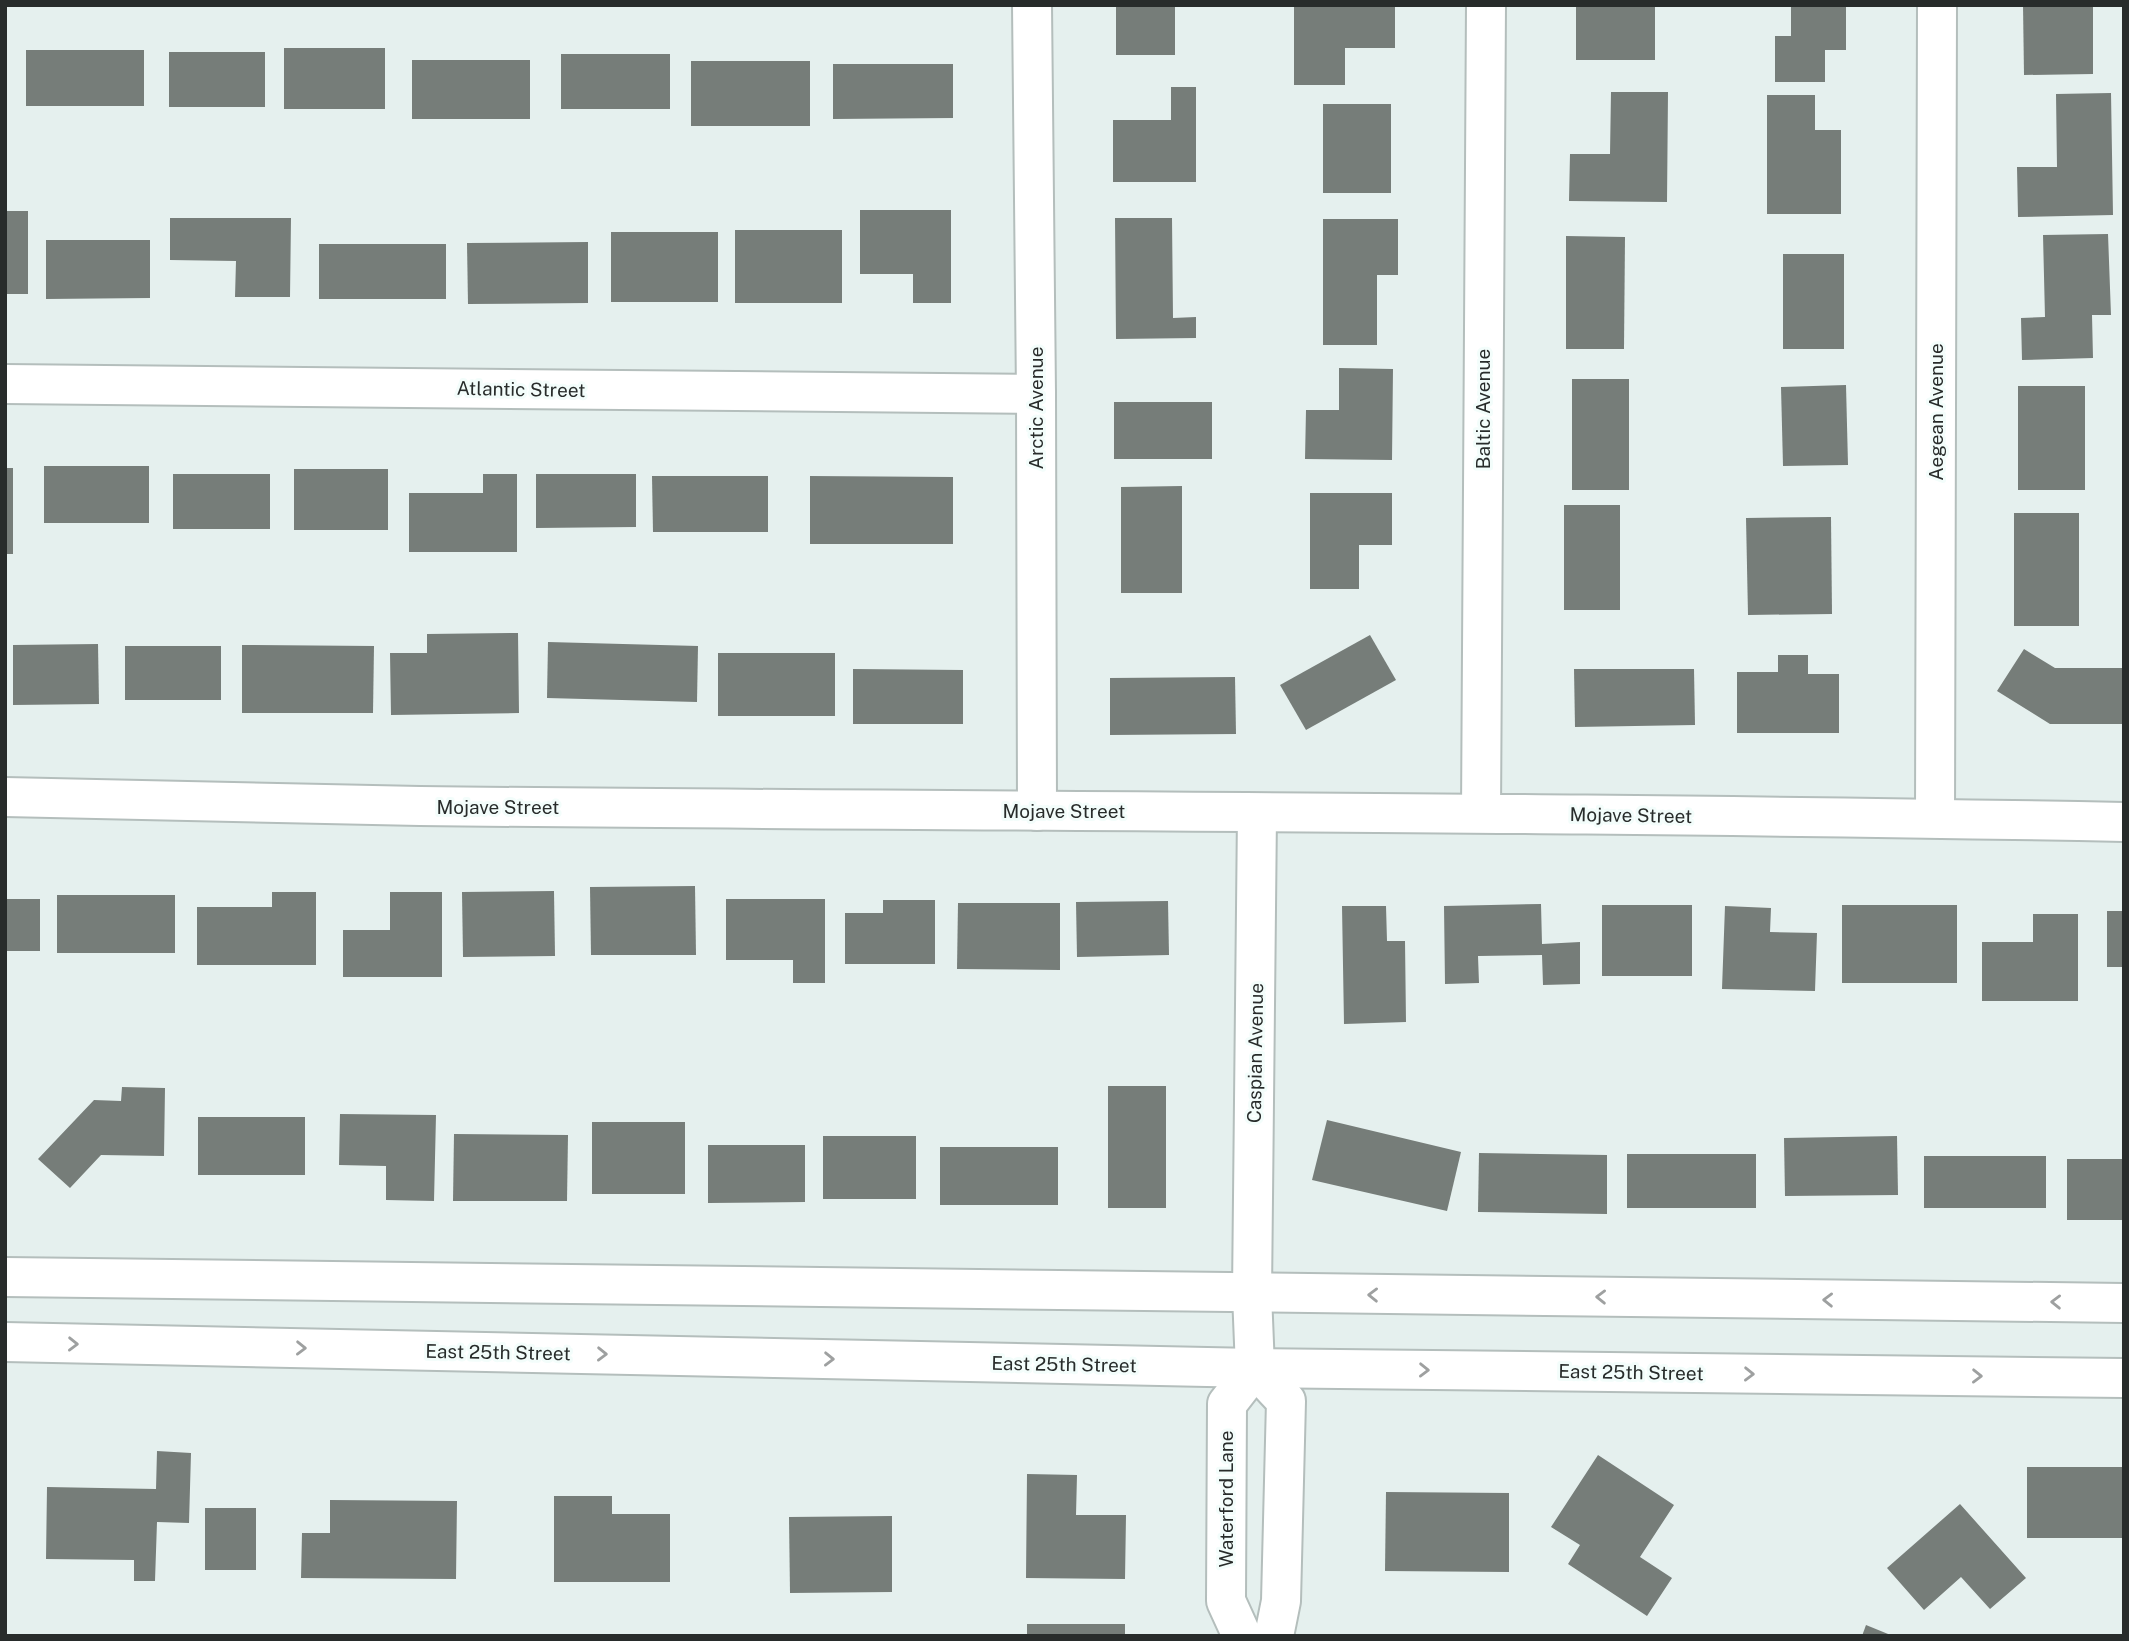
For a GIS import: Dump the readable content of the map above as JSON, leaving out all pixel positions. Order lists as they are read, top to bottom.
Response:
{
  "streets": {
    "street": [
      "Atlantic Street",
      "Arctic Avenue",
      "Baltic Avenue",
      "Aegean Avenue",
      "Mojave Street",
      "Caspian Avenue",
      "East 25th Street",
      "Waterford Lane"
    ]
  },
  "crossings": [
    ["Atlantic Street", "Arctic Avenue"],
    ["Arctic Avenue", "Mojave Street"],
    ["Baltic Avenue", "Mojave Street"],
    ["Aegean Avenue", "Mojave Street"],
    ["Mojave Street", "Caspian Avenue"],
    ["East 25th Street", "Waterford Lane"]
  ]
}
